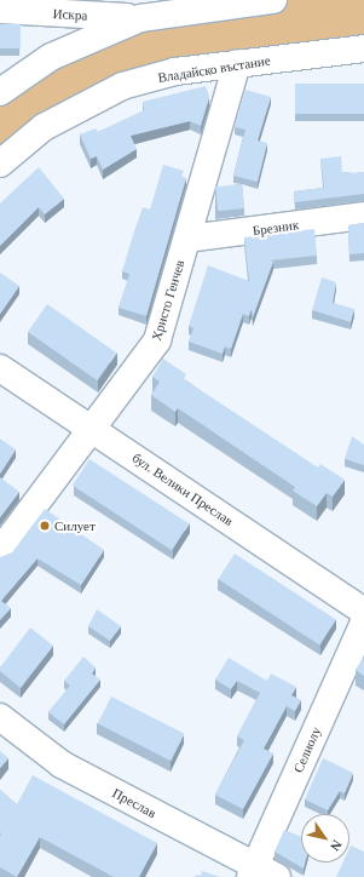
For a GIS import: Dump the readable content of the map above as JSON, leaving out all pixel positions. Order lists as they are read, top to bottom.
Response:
{
  "streets": {
    "street": [
      "Искра",
      "Владайско въстание",
      "Брезник",
      "Христо Генчев",
      "бул. Велики Преслав",
      "Селиолу",
      "Преслав"
    ]
  },
  "crossings": [
    ["Владайско въстание", "Христо Генчев"],
    ["Брезник", "Христо Генчев"],
    ["Христо Генчев", "бул. Велики Преслав"],
    ["Селиолу", "Преслав"]
  ],
  "places": ["Силует"],
  "north": "bottom right"
}
